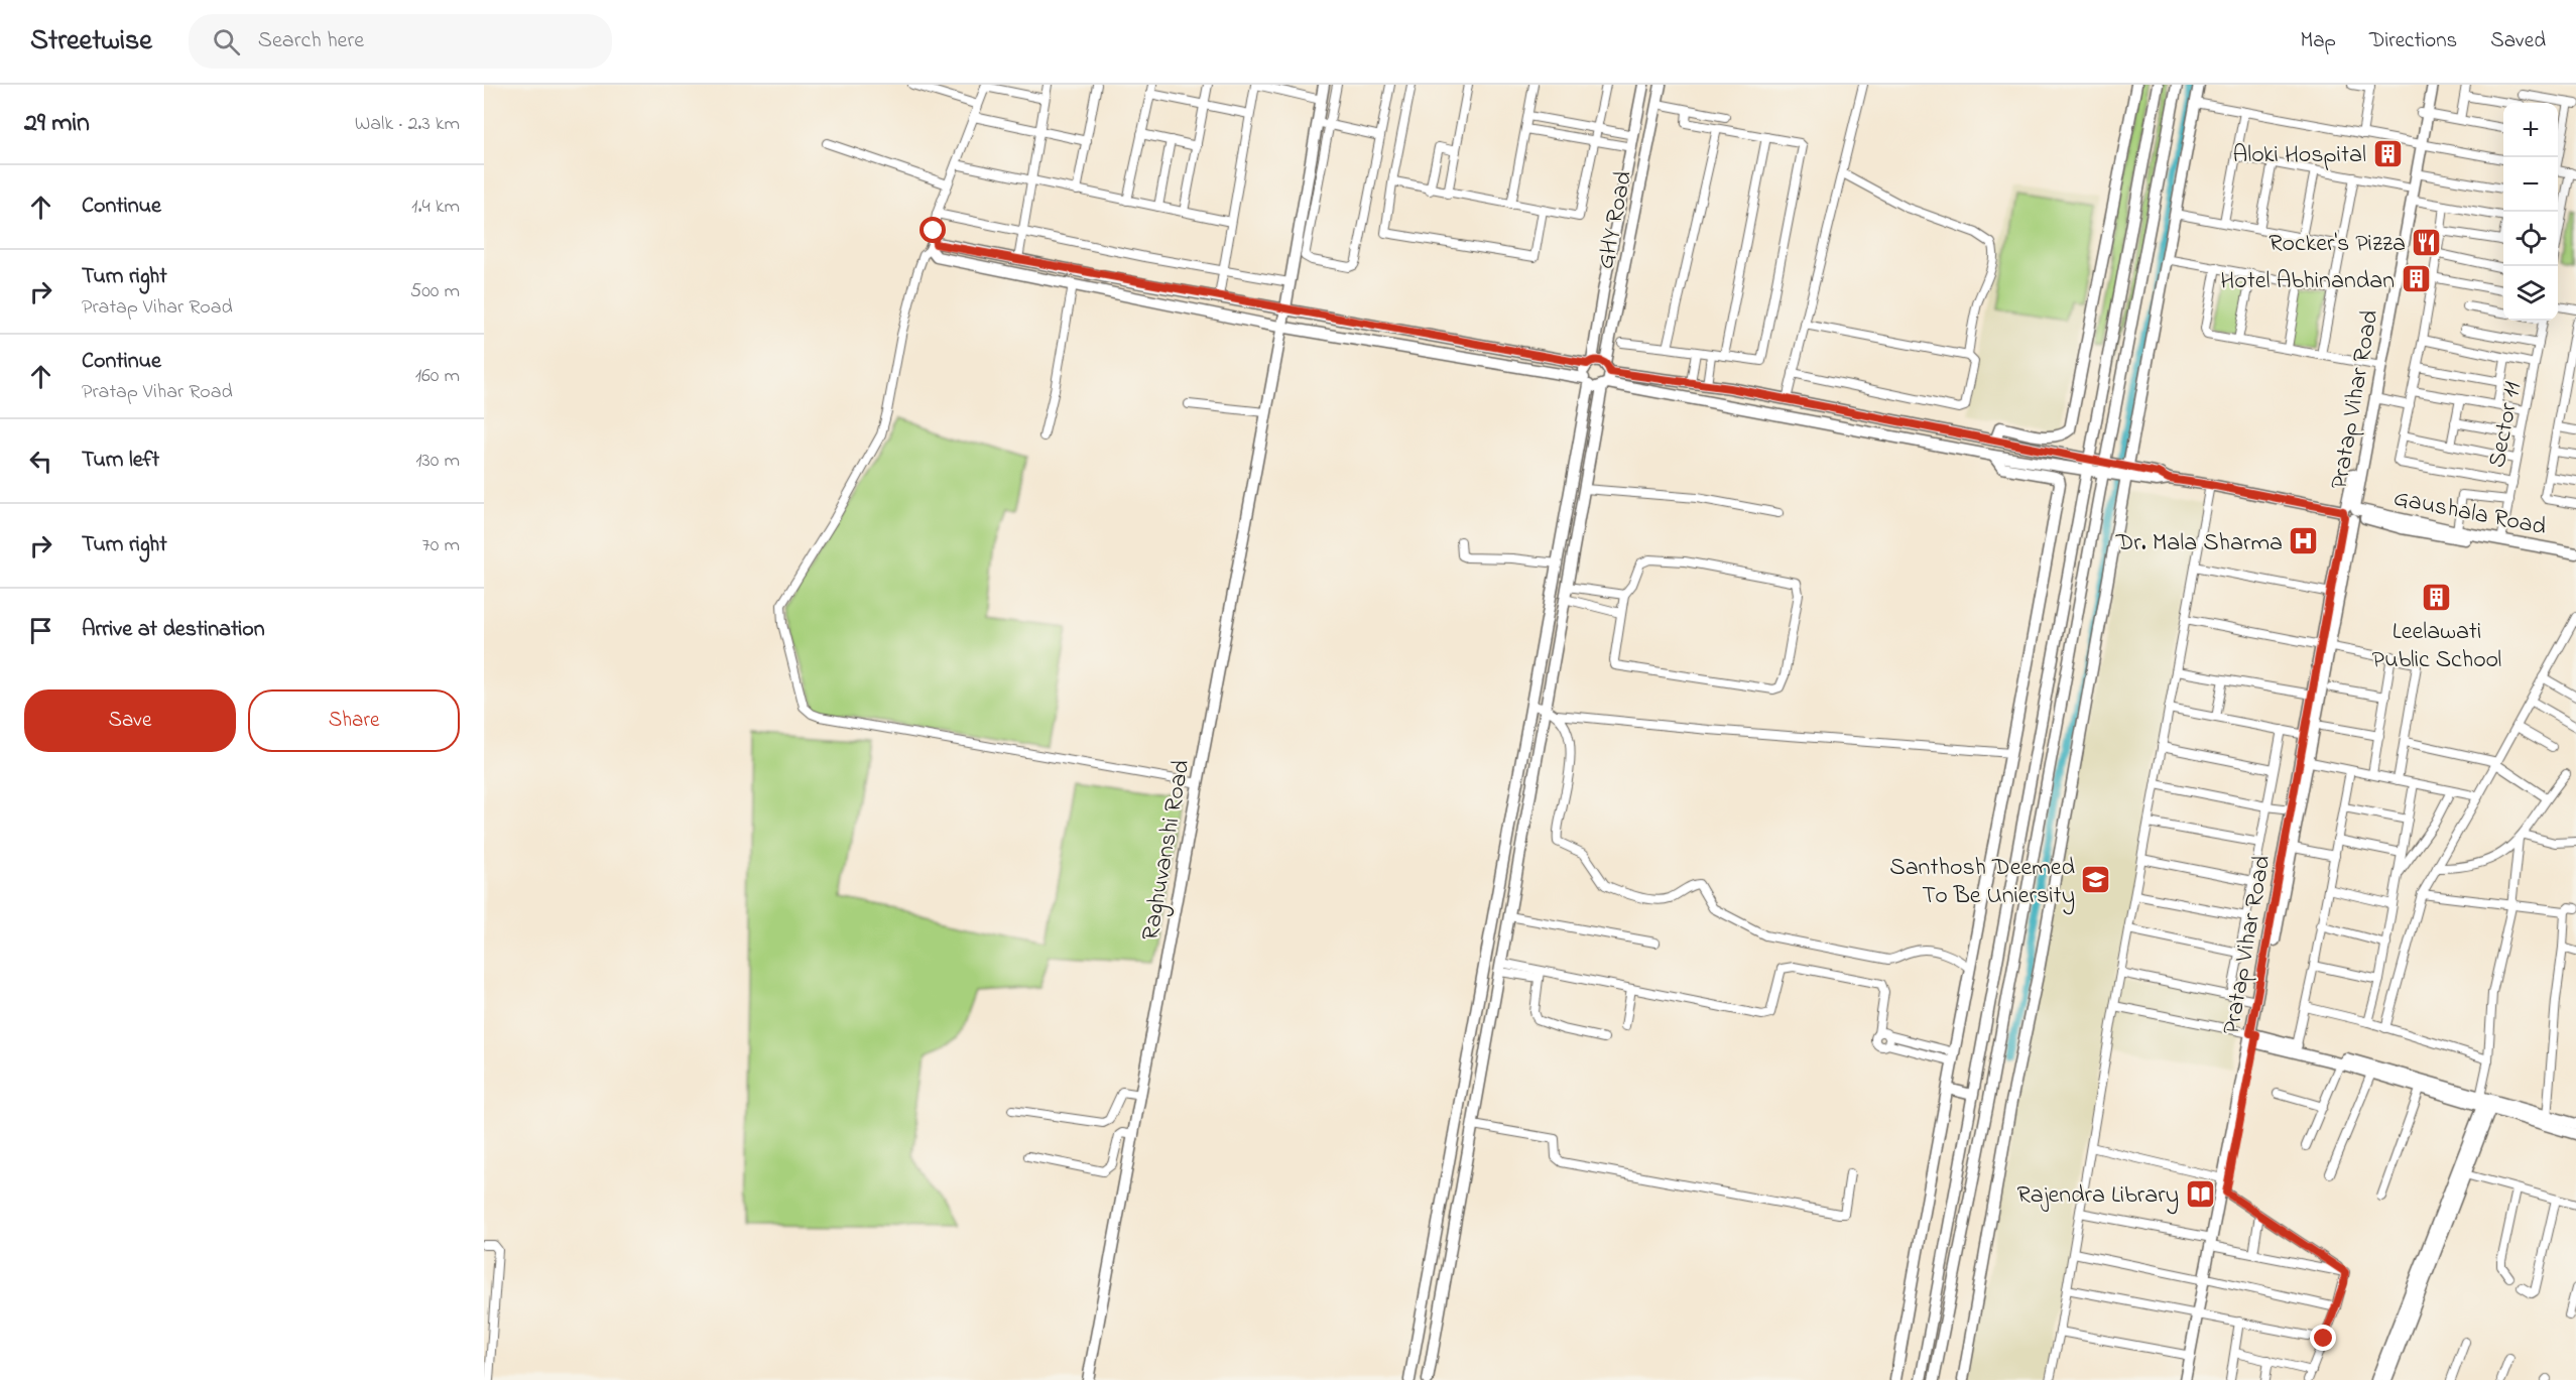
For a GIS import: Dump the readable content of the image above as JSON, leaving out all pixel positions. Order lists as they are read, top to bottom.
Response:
{
  "streets": {
    "street": [
      "GHY Road",
      "Pratap Vihar Road",
      "Sector 11",
      "Gaushala Road",
      "Raghuvanshi Road"
    ]
  },
  "crossings": [
    ["Pratap Vihar Road", "Gaushala Road"],
    ["Sector 11", "Gaushala Road"]
  ],
  "places": {
    "building": ["Aloki Hospital", "Hotel Abhinandan", "Leelawati Public School"],
    "restaurant": ["Rocker's Pizza"],
    "hospital": ["Dr. Mala Sharma"],
    "school or university": ["Santhosh Deemed To Be Uniersity"],
    "library": ["Rajendra Library"]
  },
  "page": {
    "header": "Streetwise",
    "search": "Search here",
    "nav": ["Map", "Directions", "Saved"],
    "heading": ["29 min", "Walk · 2.3 km"],
    "map_buttons": ["+", "−"],
    "list": [
      ["Continue", "1.4 km"],
      ["Turn right", "Pratap Vihar Road", "500 m"],
      ["Continue", "Pratap Vihar Road", "160 m"],
      ["Turn left", "130 m"],
      ["Turn right", "70 m"],
      "Arrive at destination"
    ],
    "buttons": ["Save", "Share"]
  }
}
